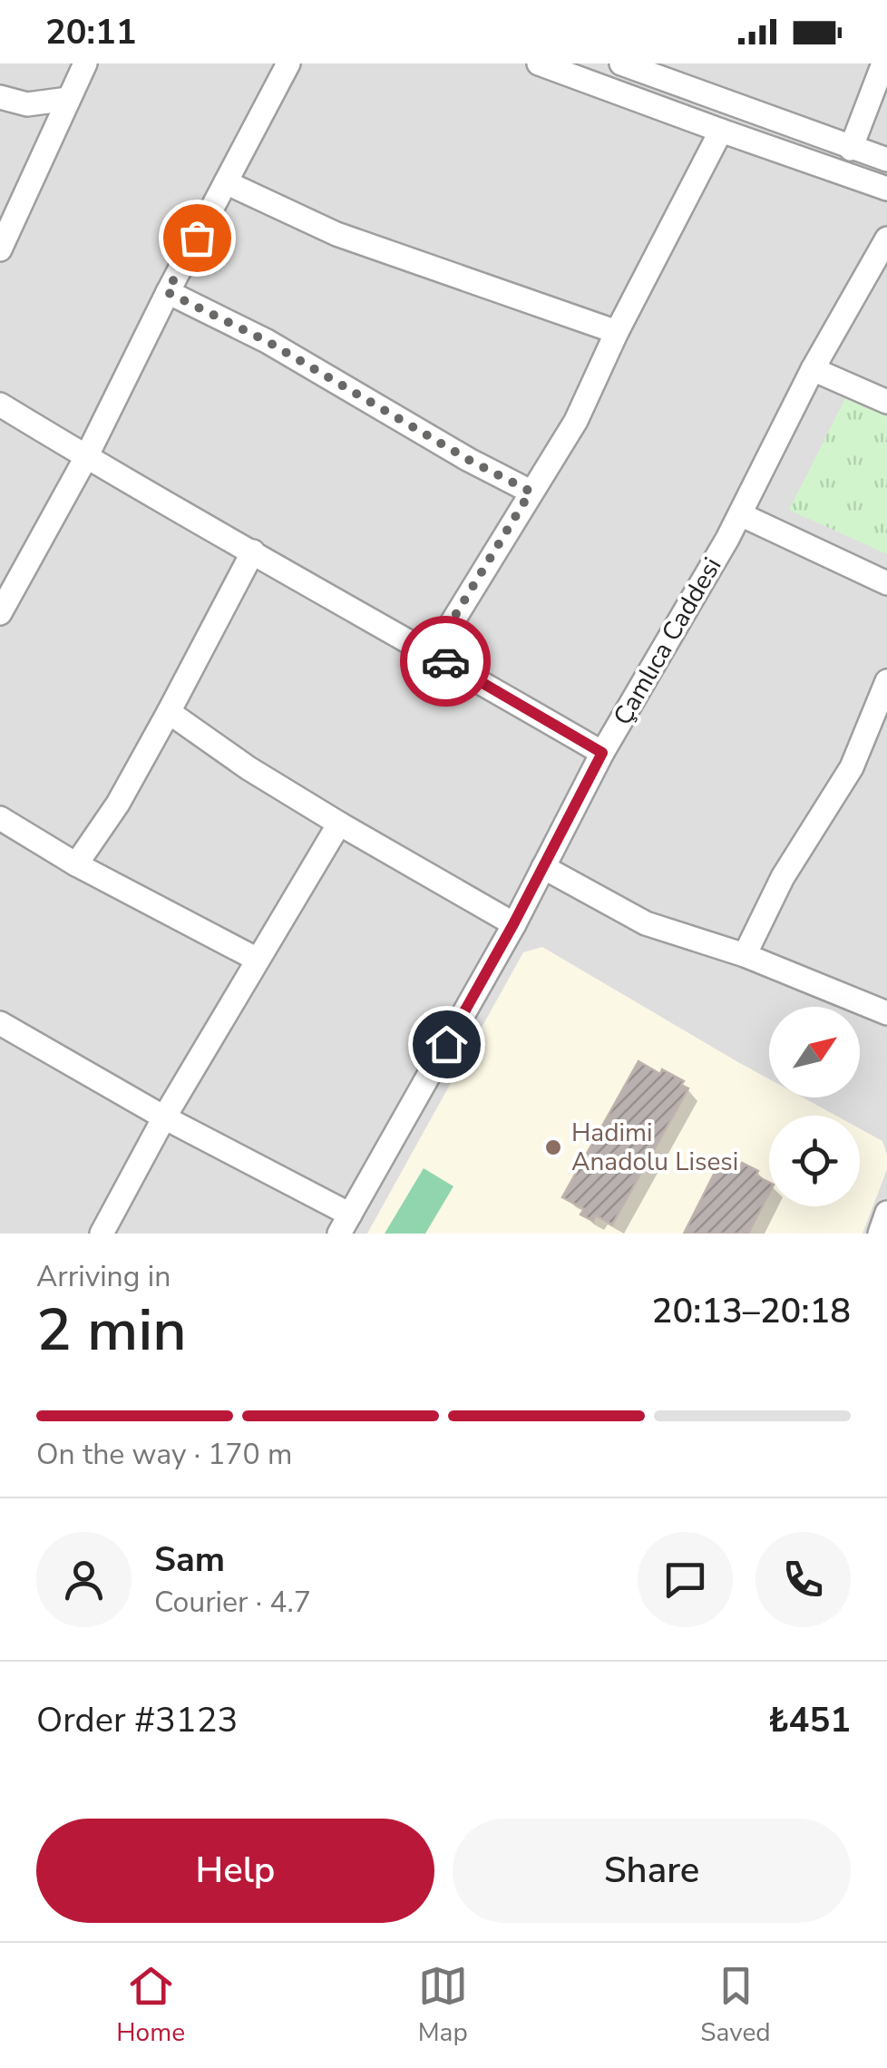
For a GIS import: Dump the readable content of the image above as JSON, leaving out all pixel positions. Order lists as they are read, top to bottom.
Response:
{
  "streets": {
    "street": ["Çamlıca Caddesi"]
  },
  "places": ["Hadimi Anadolu Lisesi"],
  "north": "top right",
  "page": {
    "status": "20:11",
    "heading": ["2 min", "Arriving in", "20:13–20:18"],
    "panel": [
      "Sam",
      "Courier · 4.7",
      "Order #3123",
      "₺451"
    ],
    "bar": "On the way · 170 m",
    "buttons": ["Help", "Share"],
    "tabs": ["Home", "Map", "Saved"]
  }
}
